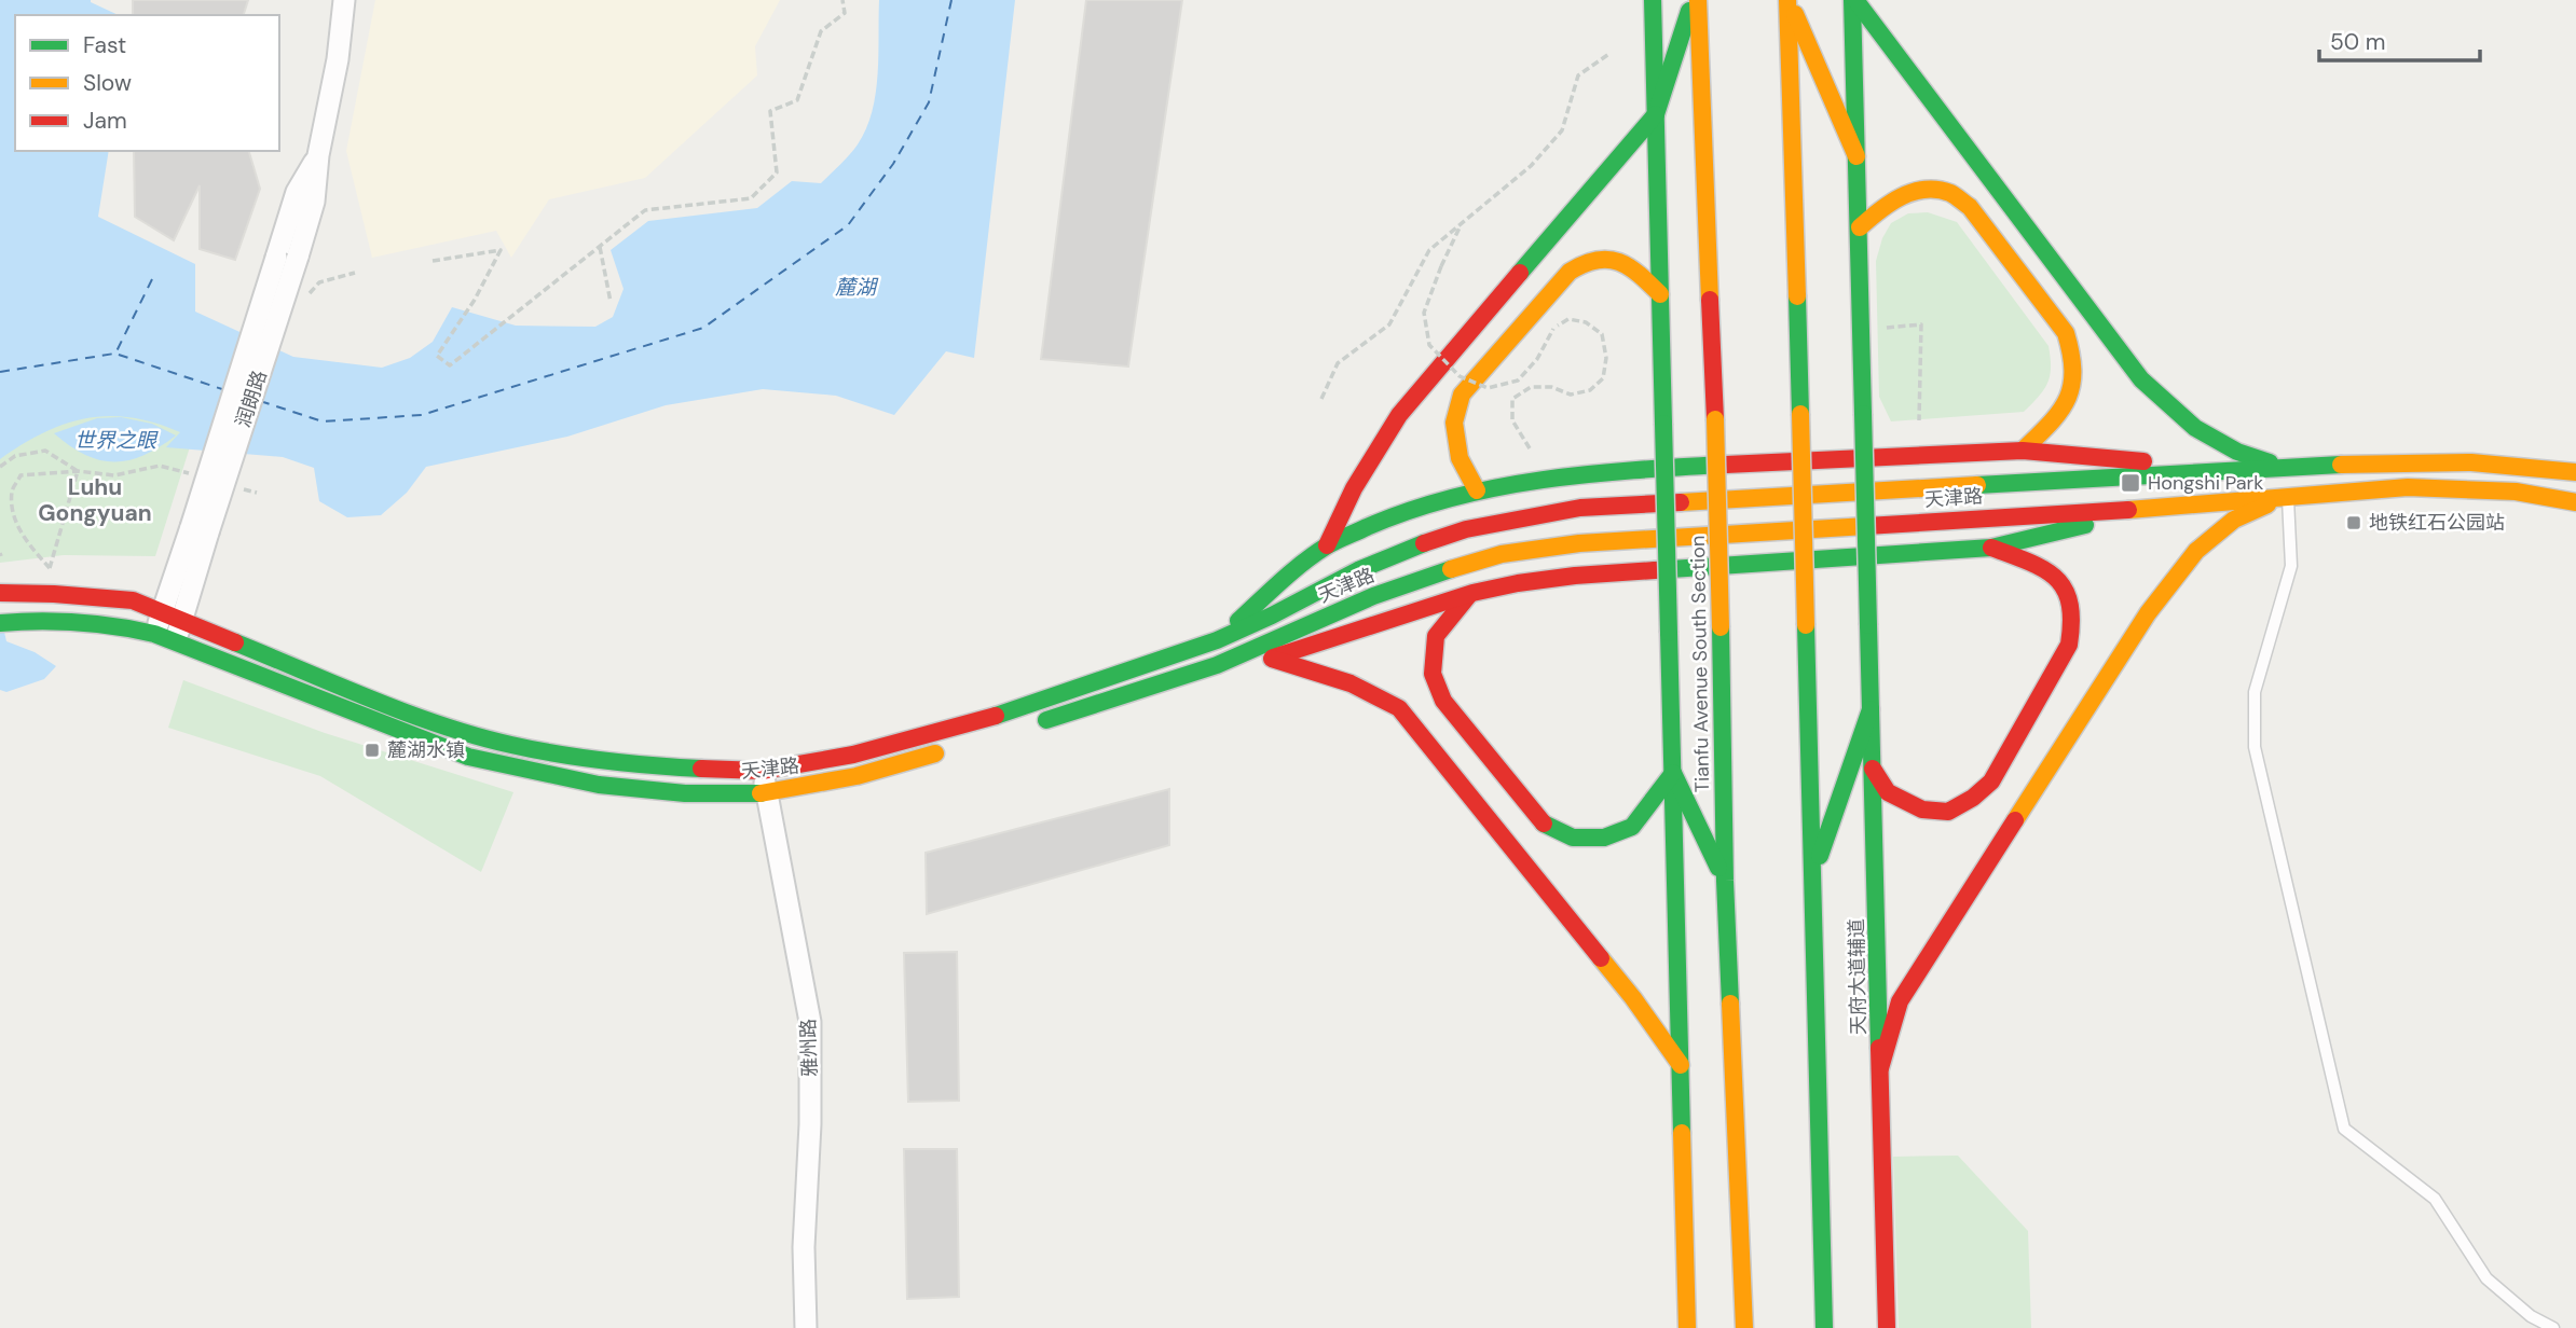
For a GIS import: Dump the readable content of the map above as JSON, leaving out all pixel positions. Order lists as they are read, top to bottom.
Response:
{
  "streets": {
    "main road": ["天津路", "Tianfu Avenue South Section", "天府大道辅道"],
    "street": ["润朗路", "雅州路"]
  },
  "crossings": [
    ["润朗路", "天津路"],
    ["天津路", "雅州路"]
  ],
  "districts": ["Luhu Gongyuan"],
  "water": ["麓湖", "世界之眼"],
  "places": {
    "transit": ["Hongshi Park", "地铁红石公园站", "麓湖水镇"]
  },
  "legend": ["Fast", "Slow", "Jam"],
  "scale_bar": "50 m"
}
